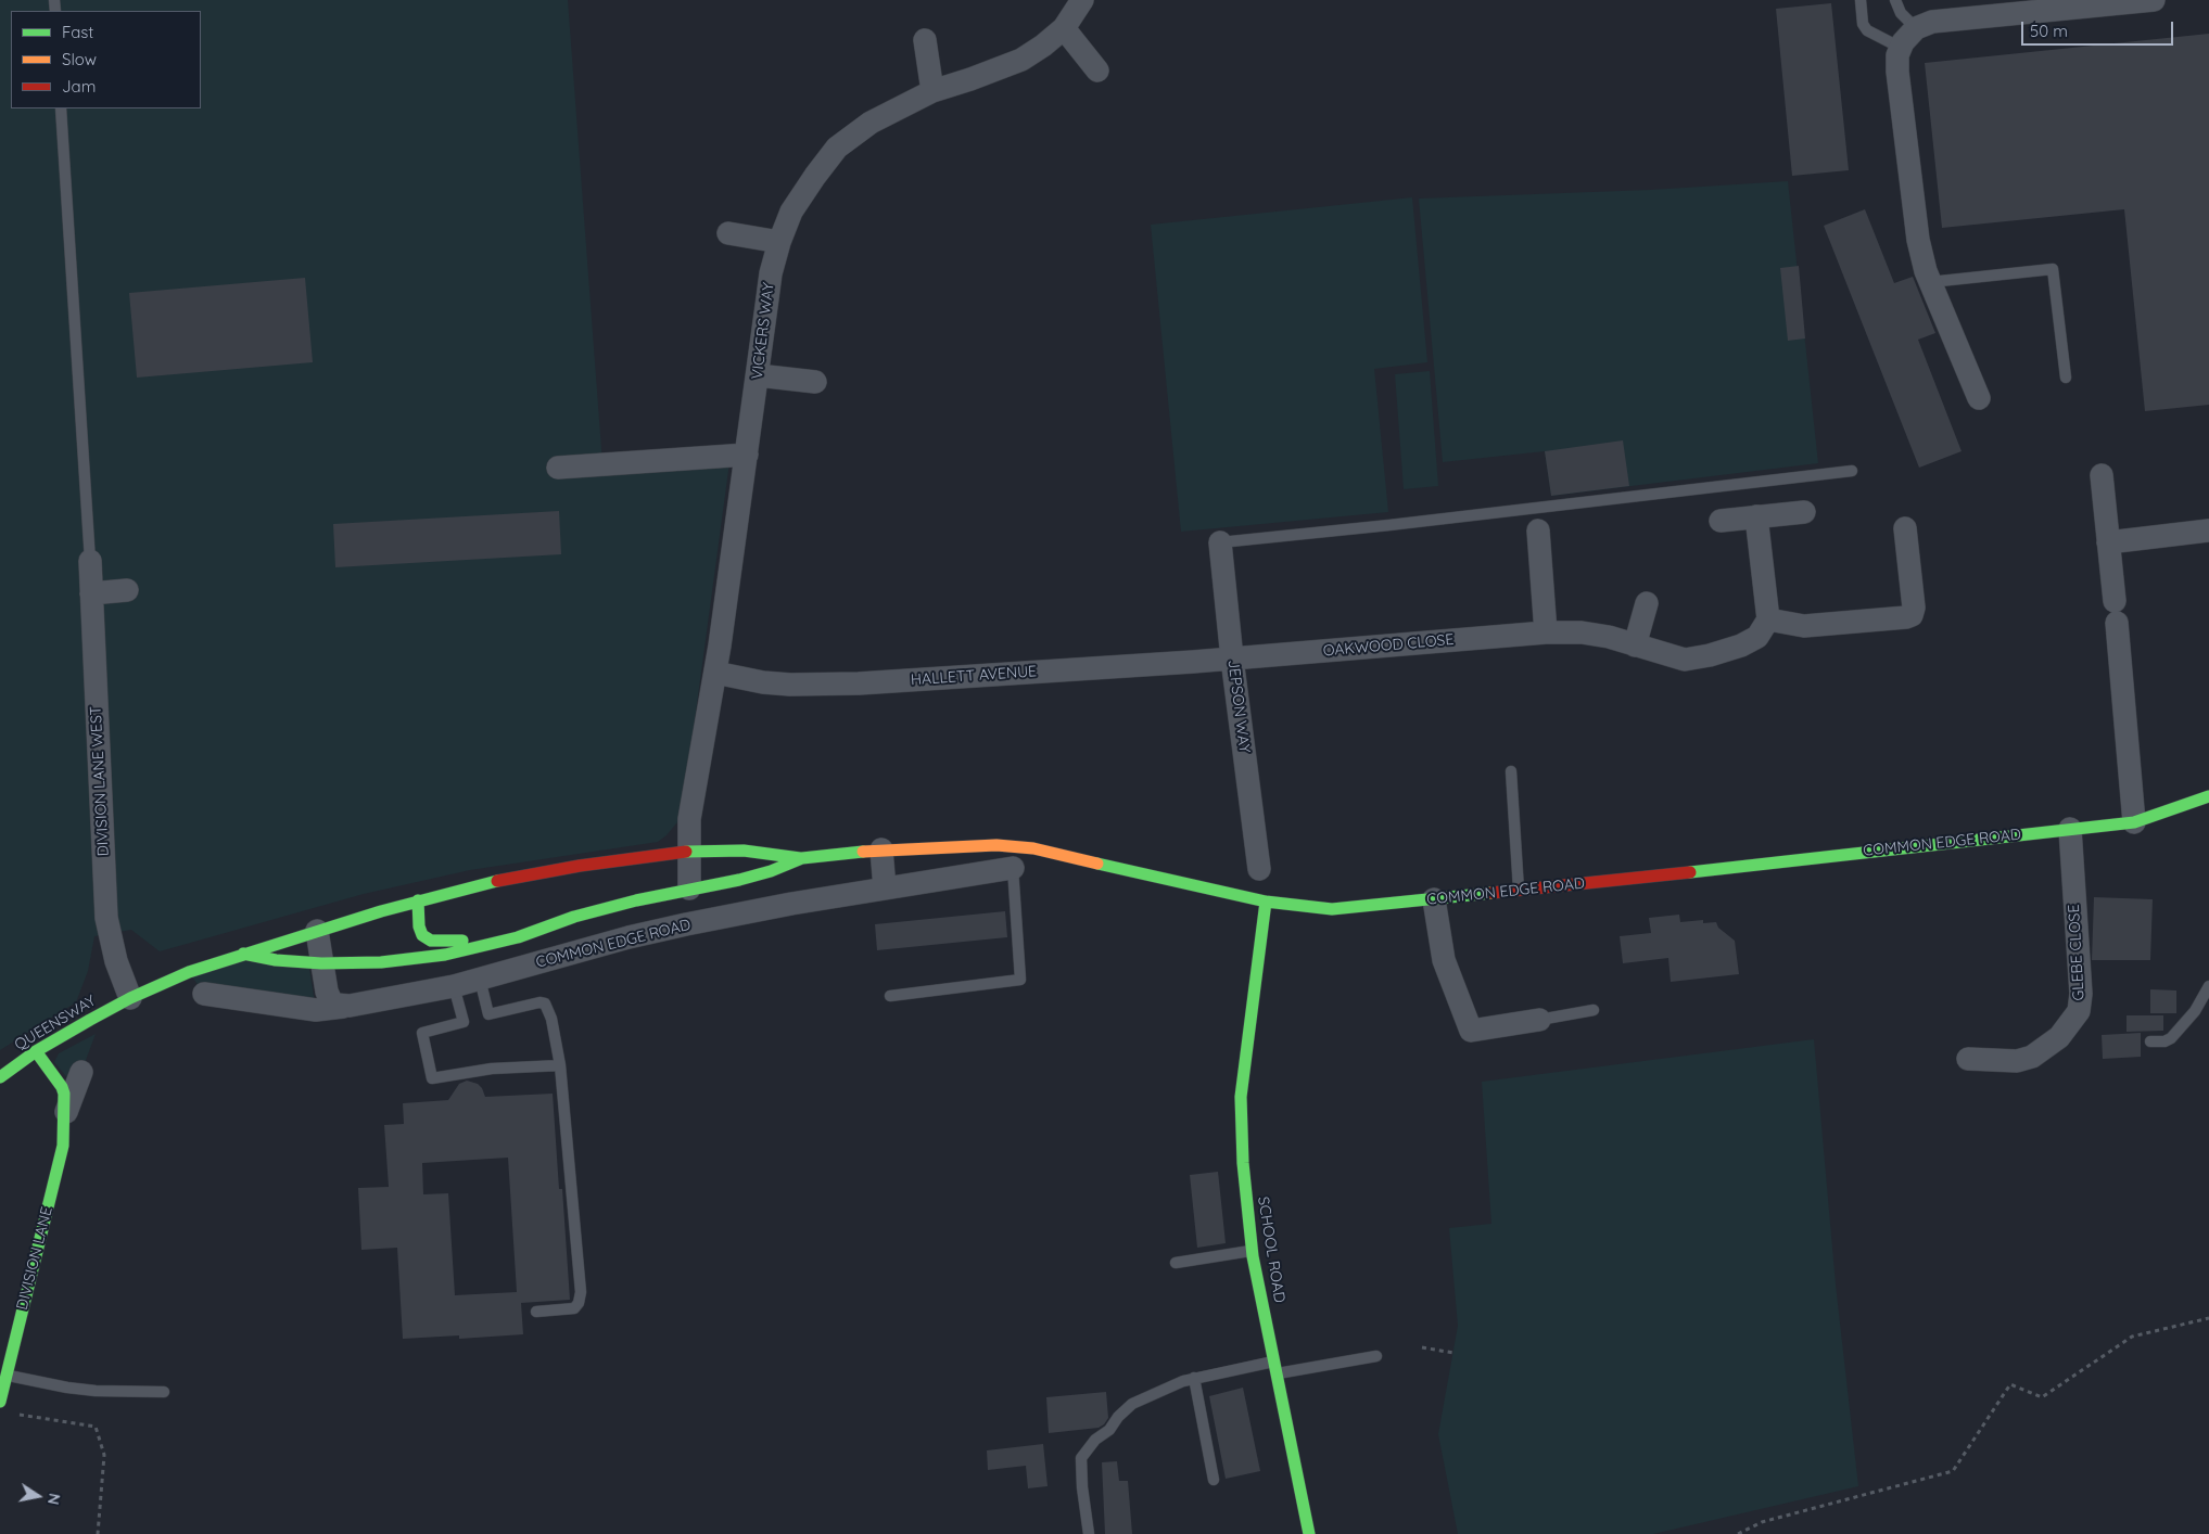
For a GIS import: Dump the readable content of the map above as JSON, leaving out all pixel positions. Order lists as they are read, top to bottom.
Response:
{
  "streets": {
    "main road": [
      "COMMON EDGE ROAD",
      "QUEENSWAY",
      "SCHOOL ROAD",
      "DIVISION LANE"
    ],
    "street": [
      "VICKERS WAY",
      "OAKWOOD CLOSE",
      "HALLETT AVENUE",
      "JEPSON WAY",
      "DIVISION LANE WEST",
      "GLEBE CLOSE"
    ]
  },
  "crossings": [
    ["VICKERS WAY", "HALLETT AVENUE"],
    ["VICKERS WAY", "COMMON EDGE ROAD"],
    ["OAKWOOD CLOSE", "HALLETT AVENUE"],
    ["OAKWOOD CLOSE", "JEPSON WAY"],
    ["HALLETT AVENUE", "JEPSON WAY"],
    ["DIVISION LANE WEST", "COMMON EDGE ROAD"],
    ["DIVISION LANE WEST", "QUEENSWAY"],
    ["COMMON EDGE ROAD", "GLEBE CLOSE"],
    ["COMMON EDGE ROAD", "QUEENSWAY"],
    ["COMMON EDGE ROAD", "SCHOOL ROAD"],
    ["QUEENSWAY", "DIVISION LANE"]
  ],
  "legend": ["Fast", "Slow", "Jam"],
  "scale_bar": "50 m",
  "north": "right"
}
